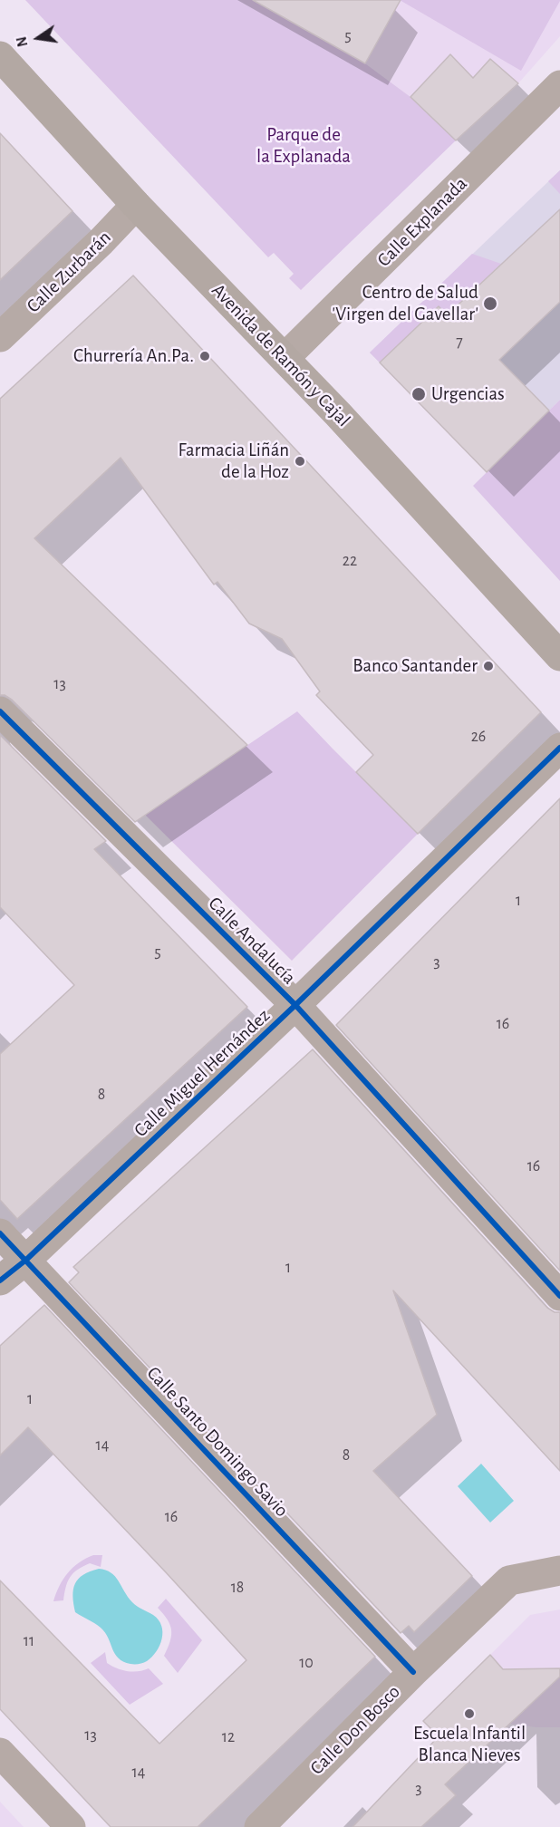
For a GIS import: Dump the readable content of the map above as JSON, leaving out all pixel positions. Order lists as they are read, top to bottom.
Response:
{
  "streets": {
    "main road": ["Avenida de Ramón y Cajal"],
    "street": [
      "Calle Explanada",
      "Calle Zurbarán",
      "Calle Andalucía",
      "Calle Miguel Hernández",
      "Calle Santo Domingo Savio",
      "Calle Don Bosco"
    ]
  },
  "crossings": [
    ["Calle Explanada", "Avenida de Ramón y Cajal"],
    ["Calle Zurbarán", "Avenida de Ramón y Cajal"],
    ["Calle Andalucía", "Calle Miguel Hernández"],
    ["Calle Miguel Hernández", "Calle Santo Domingo Savio"],
    ["Calle Santo Domingo Savio", "Calle Don Bosco"]
  ],
  "parks": ["Parque de la Explanada"],
  "places": [
    "Centro de Salud 'Virgen del Gavellar'",
    "Churrería An.Pa.",
    "Urgencias",
    "Farmacia Liñán de la Hoz",
    "Banco Santander",
    "Escuela Infantil Blanca Nieves"
  ],
  "house_numbers": [
    "5",
    "7",
    "22",
    "13",
    "26",
    "1",
    "5",
    "3",
    "16",
    "8",
    "16",
    "1",
    "1",
    "14",
    "8",
    "16",
    "18",
    "11",
    "10",
    "13",
    "12",
    "14",
    "3"
  ],
  "north": "left"
}
